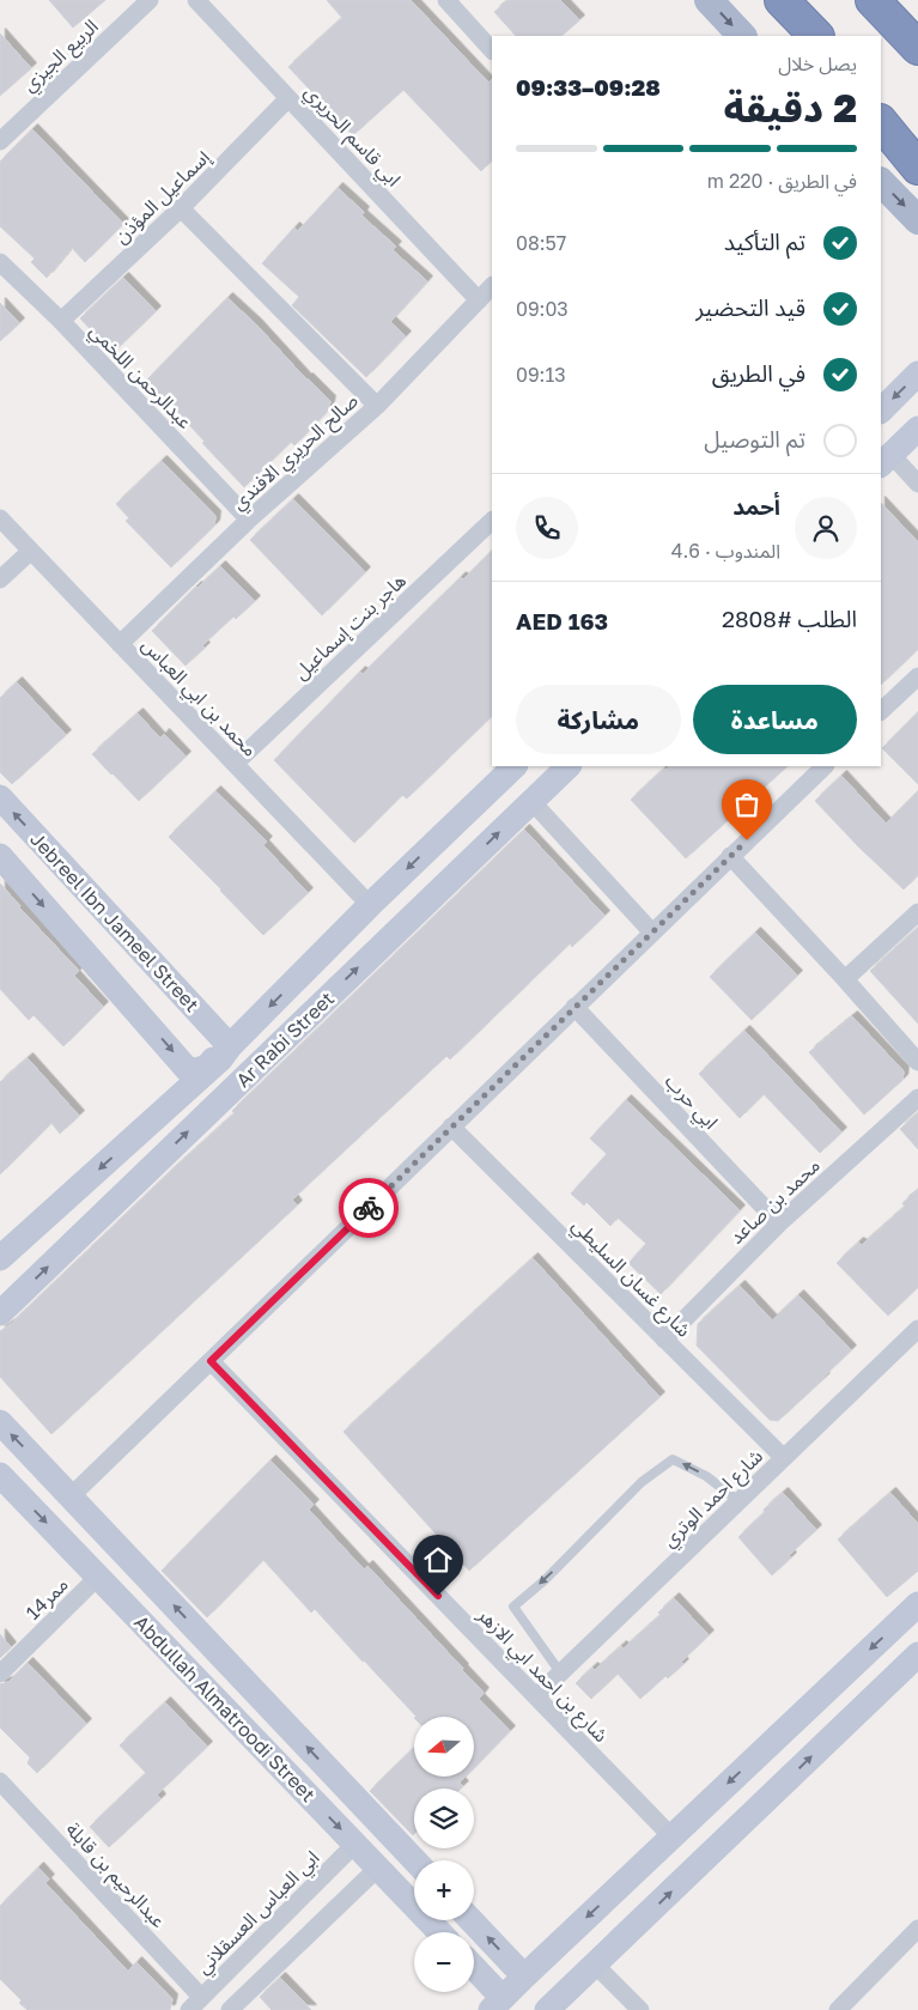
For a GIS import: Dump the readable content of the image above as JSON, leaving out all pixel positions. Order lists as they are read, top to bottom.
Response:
{
  "streets": {
    "street": [
      "الربيع الجيزي",
      "ابي قاسم الحريري",
      "إسماعيل المؤذن",
      "عبدالرحمن اللخمي",
      "صالح الحريري الافندي",
      "هاجر بنت إسماعيل",
      "محمد بن ابي العباس",
      "Jebreel Ibn Jameel Street",
      "Ar Rabi Street",
      "ابي حرب",
      "محمد بن صاعد",
      "شارع غسان السليطي",
      "شارع احمد الوتري",
      "ممر14",
      "شارع بن احمد ابي الازهر",
      "Abdullah Almatroodi Street",
      "عبدالرحيم بن قابلة",
      "ابي العباس العسقلاني"
    ]
  },
  "crossings": [
    ["ابي قاسم الحريري", "إسماعيل المؤذن"],
    ["ابي قاسم الحريري", "صالح الحريري الافندي"],
    ["إسماعيل المؤذن", "عبدالرحمن اللخمي"],
    ["عبدالرحمن اللخمي", "صالح الحريري الافندي"],
    ["صالح الحريري الافندي", "محمد بن ابي العباس"],
    ["هاجر بنت إسماعيل", "محمد بن ابي العباس"],
    ["محمد بن ابي العباس", "Ar Rabi Street"],
    ["Jebreel Ibn Jameel Street", "Ar Rabi Street"],
    ["ابي حرب", "محمد بن صاعد"],
    ["محمد بن صاعد", "شارع غسان السليطي"],
    ["شارع غسان السليطي", "شارع احمد الوتري"],
    ["شارع احمد الوتري", "شارع بن احمد ابي الازهر"],
    ["ممر14", "Abdullah Almatroodi Street"],
    ["Abdullah Almatroodi Street", "ابي العباس العسقلاني"],
    ["عبدالرحيم بن قابلة", "ابي العباس العسقلاني"]
  ],
  "north": "left",
  "page": {
    "heading": ["2 دقيقة", "يصل خلال", "09:28–09:33"],
    "panel": [
      "أحمد",
      "المندوب · 4.6",
      "الطلب #2808",
      "AED 163"
    ],
    "bar": "في الطريق · 220 m",
    "list": [
      ["تم التأكيد", "08:57"],
      ["قيد التحضير", "09:03"],
      ["في الطريق", "09:13"],
      "تم التوصيل"
    ],
    "buttons": ["مساعدة", "مشاركة"],
    "map_buttons": ["+", "−"]
  }
}
